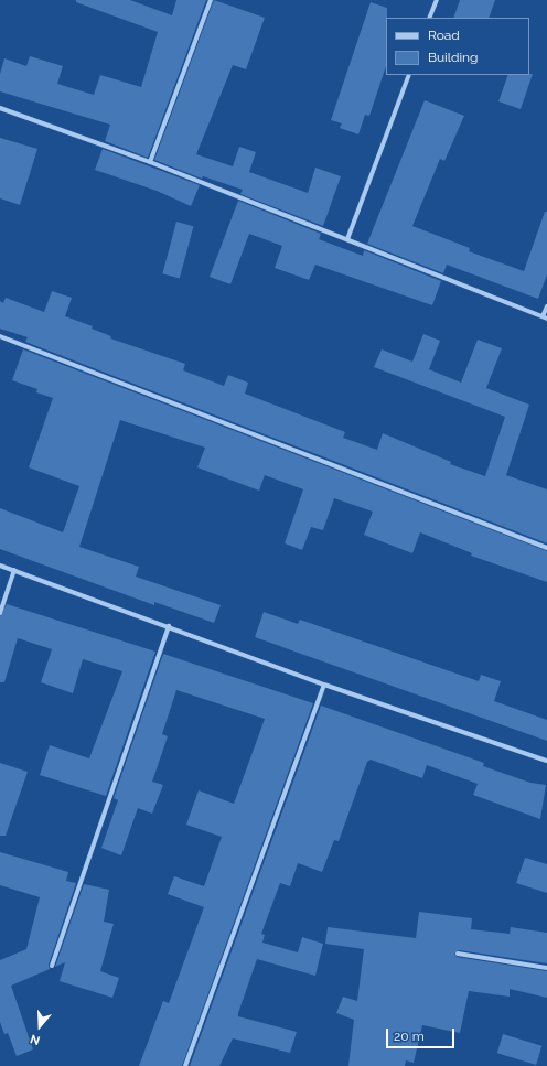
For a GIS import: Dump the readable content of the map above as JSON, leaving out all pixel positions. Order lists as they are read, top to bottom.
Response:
{
  "legend": ["Road", "Building"],
  "scale_bar": "20 m",
  "north": "bottom"
}
